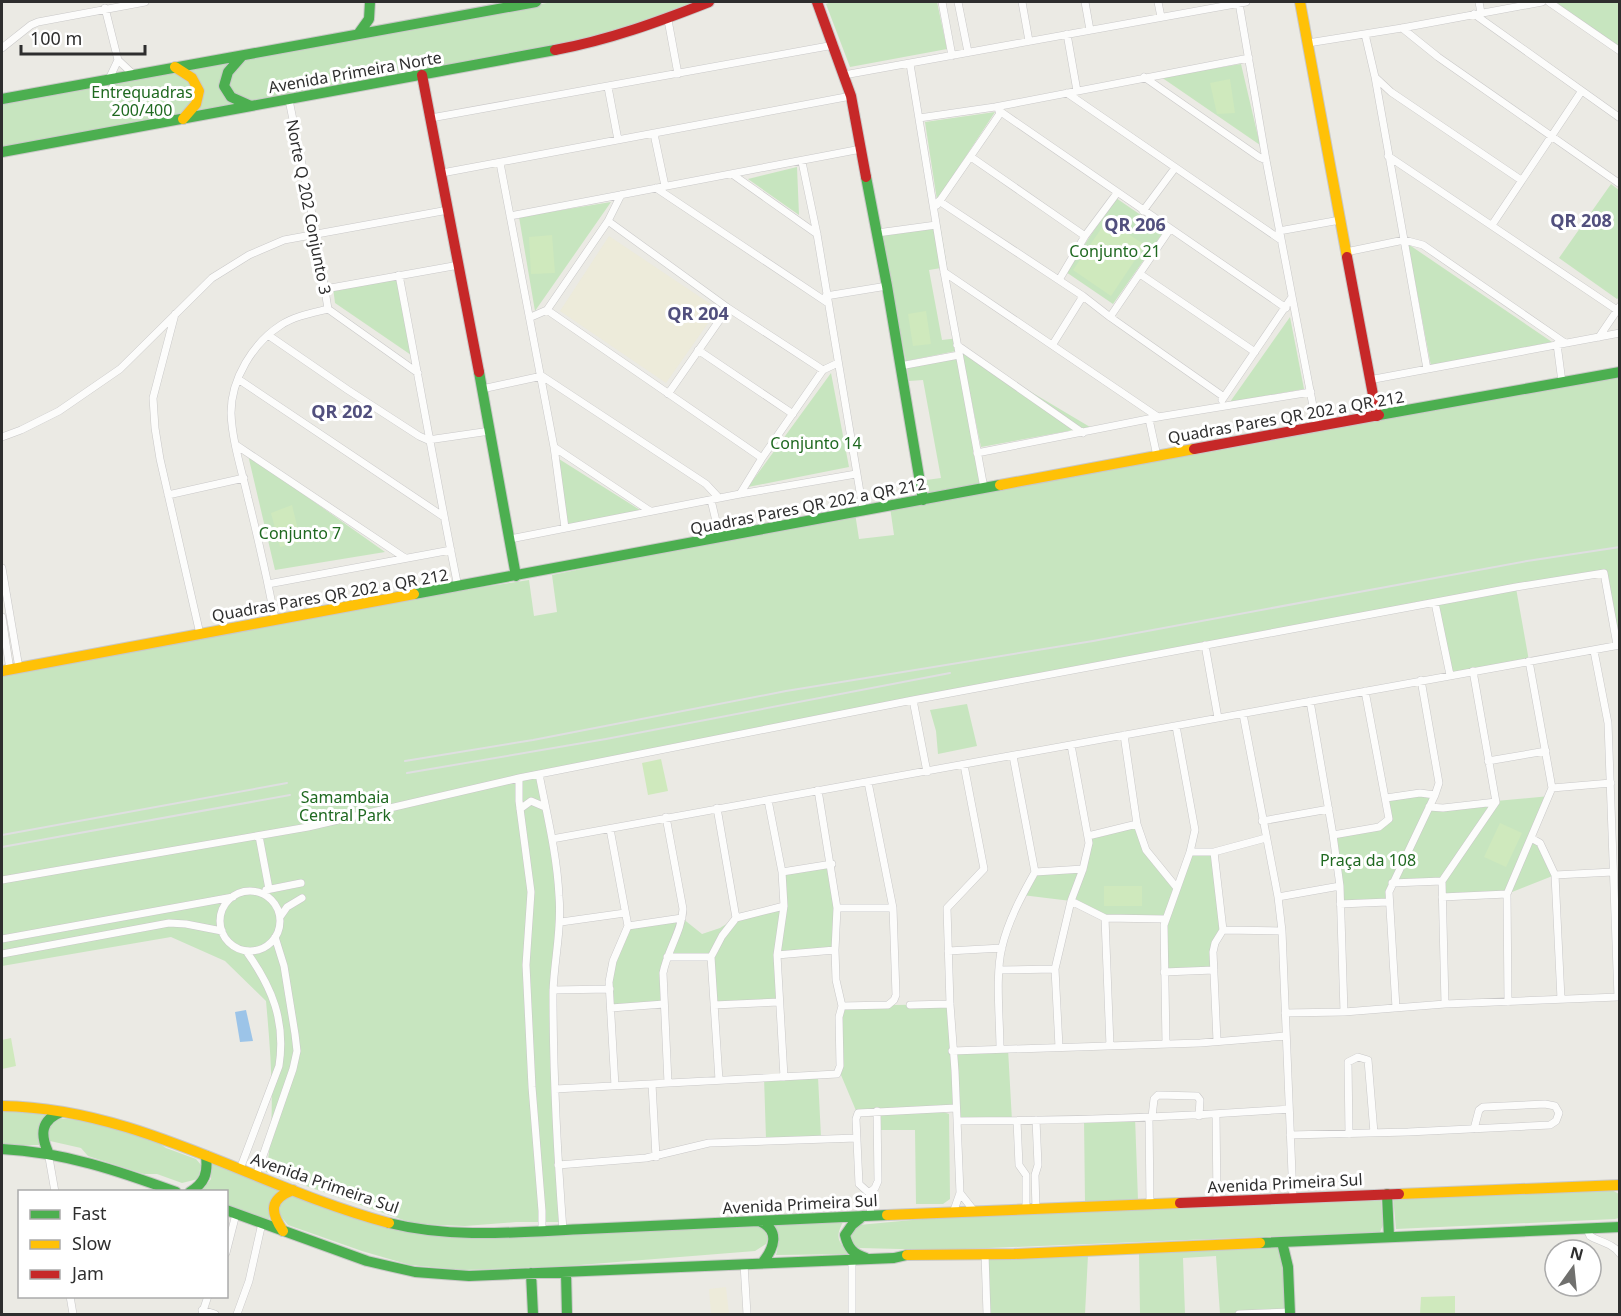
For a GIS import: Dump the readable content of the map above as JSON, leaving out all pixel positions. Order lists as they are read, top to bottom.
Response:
{
  "streets": {
    "main road": ["Avenida Primeira Norte", "Quadras Pares QR 202 a QR 212", "Avenida Primeira Sul"],
    "street": ["Norte Q 202 Conjunto 3"]
  },
  "crossings": [
    ["Avenida Primeira Norte", "Norte Q 202 Conjunto 3"],
    ["Norte Q 202 Conjunto 3", "Quadras Pares QR 202 a QR 212"]
  ],
  "districts": [
    "QR 208",
    "QR 206",
    "QR 204",
    "QR 202"
  ],
  "parks": [
    "Entrequadras 200/400",
    "Conjunto 21",
    "Conjunto 14",
    "Conjunto 7",
    "Samambaia Central Park",
    "Praça da 108"
  ],
  "legend": ["Fast", "Slow", "Jam"],
  "scale_bar": "100 m",
  "north": "top"
}
